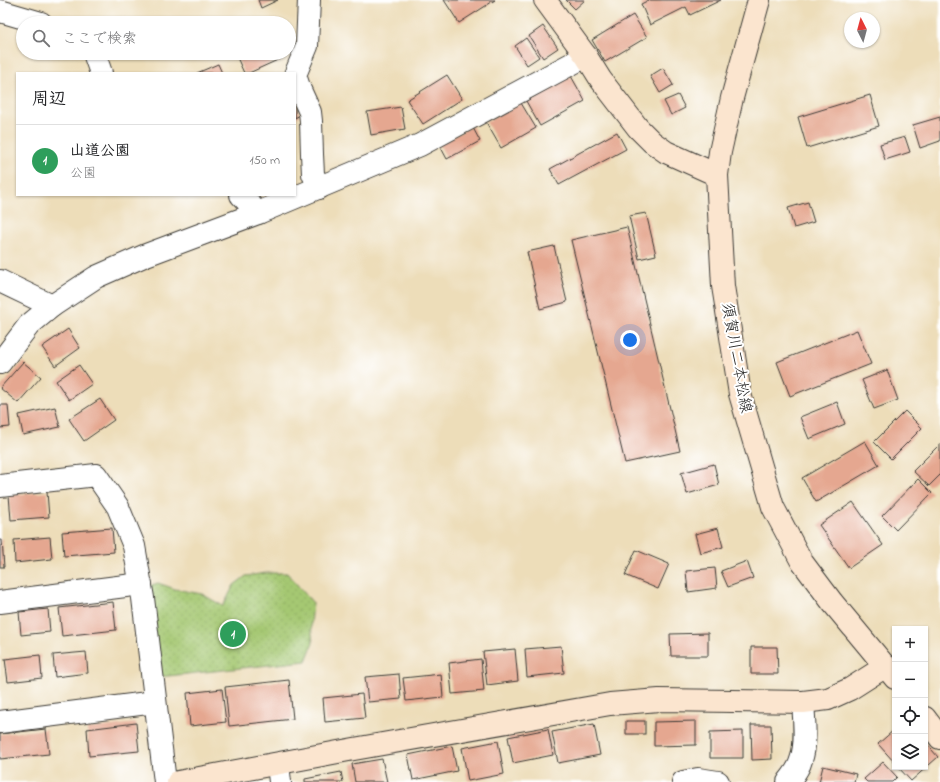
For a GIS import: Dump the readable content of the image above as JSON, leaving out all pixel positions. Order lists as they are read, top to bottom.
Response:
{
  "streets": {
    "street": ["須賀川二本松線"]
  },
  "north": "top",
  "page": {
    "search": "ここで検索",
    "heading": "周辺",
    "list": [
      {
        "mark": "1",
        "name": "山道公園",
        "note": "公園",
        "value": "150 m"
      }
    ],
    "pins": "1",
    "map_buttons": ["+", "−"]
  }
}
